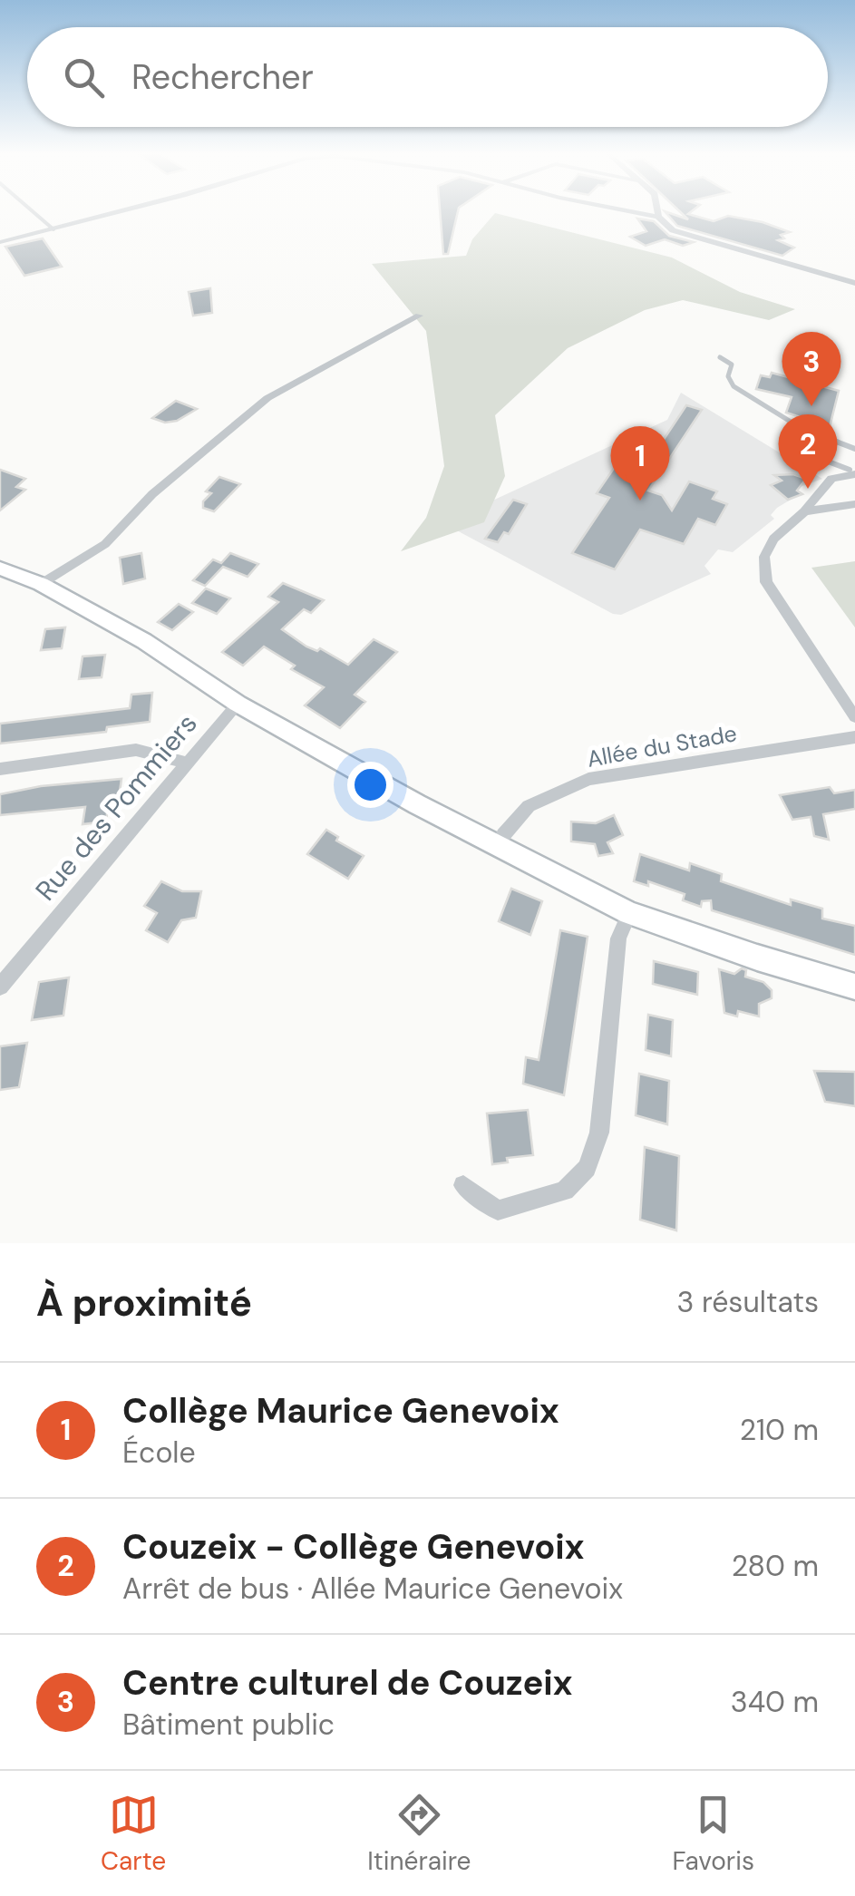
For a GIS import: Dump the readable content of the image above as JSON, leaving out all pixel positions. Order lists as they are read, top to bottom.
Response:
{
  "streets": {
    "street": ["Allée du Stade", "Rue des Pommiers"]
  },
  "page": {
    "search": "Rechercher",
    "pins": ["3", "2", "1"],
    "heading": ["À proximité", "3 résultats"],
    "list": [
      {
        "mark": "1",
        "name": "Collège Maurice Genevoix",
        "note": "École",
        "value": "210 m"
      },
      {
        "mark": "2",
        "name": "Couzeix - Collège Genevoix",
        "note": "Arrêt de bus · Allée Maurice Genevoix",
        "value": "280 m"
      },
      {
        "mark": "3",
        "name": "Centre culturel de Couzeix",
        "note": "Bâtiment public",
        "value": "340 m"
      }
    ],
    "nav": ["Carte", "Itinéraire", "Favoris"]
  }
}
